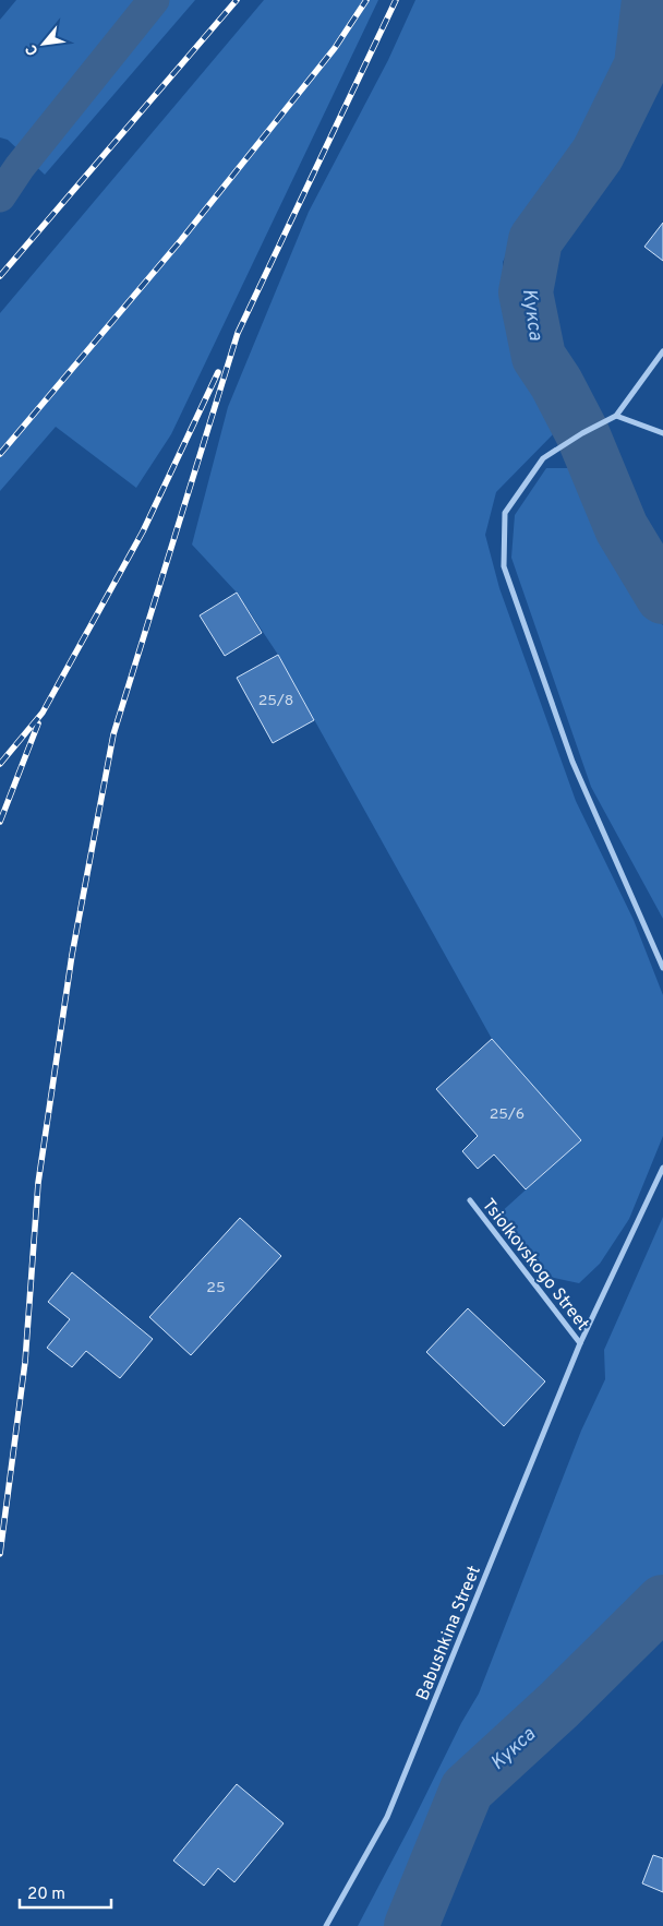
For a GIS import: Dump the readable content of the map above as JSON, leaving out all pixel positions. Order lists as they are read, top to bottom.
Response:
{
  "streets": {
    "street": ["Tsiolkovskogo Street", "Babushkina Street"]
  },
  "crossings": [
    ["Tsiolkovskogo Street", "Babushkina Street"]
  ],
  "water": ["Кукса"],
  "house_numbers": ["25/8", "25/6", "25"],
  "scale_bar": "20 m",
  "north": "bottom left"
}
